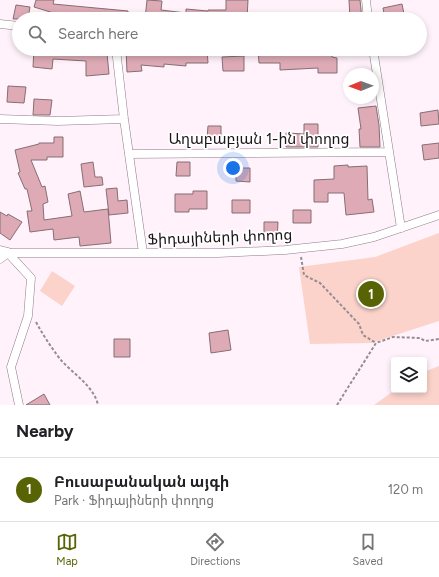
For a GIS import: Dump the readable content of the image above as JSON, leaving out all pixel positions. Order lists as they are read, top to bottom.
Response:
{
  "streets": {
    "street": ["Աղաբաբյան 1-ին փողոց", "Ֆիդայիների փողոց"]
  },
  "north": "left",
  "page": {
    "search": "Search here",
    "pins": "1",
    "heading": "Nearby",
    "list": [
      {
        "mark": "1",
        "name": "Բուսաբանական այգի",
        "note": "Park · Ֆիդայիների փողոց",
        "value": "120 m"
      }
    ],
    "nav": ["Map", "Directions", "Saved"]
  }
}
